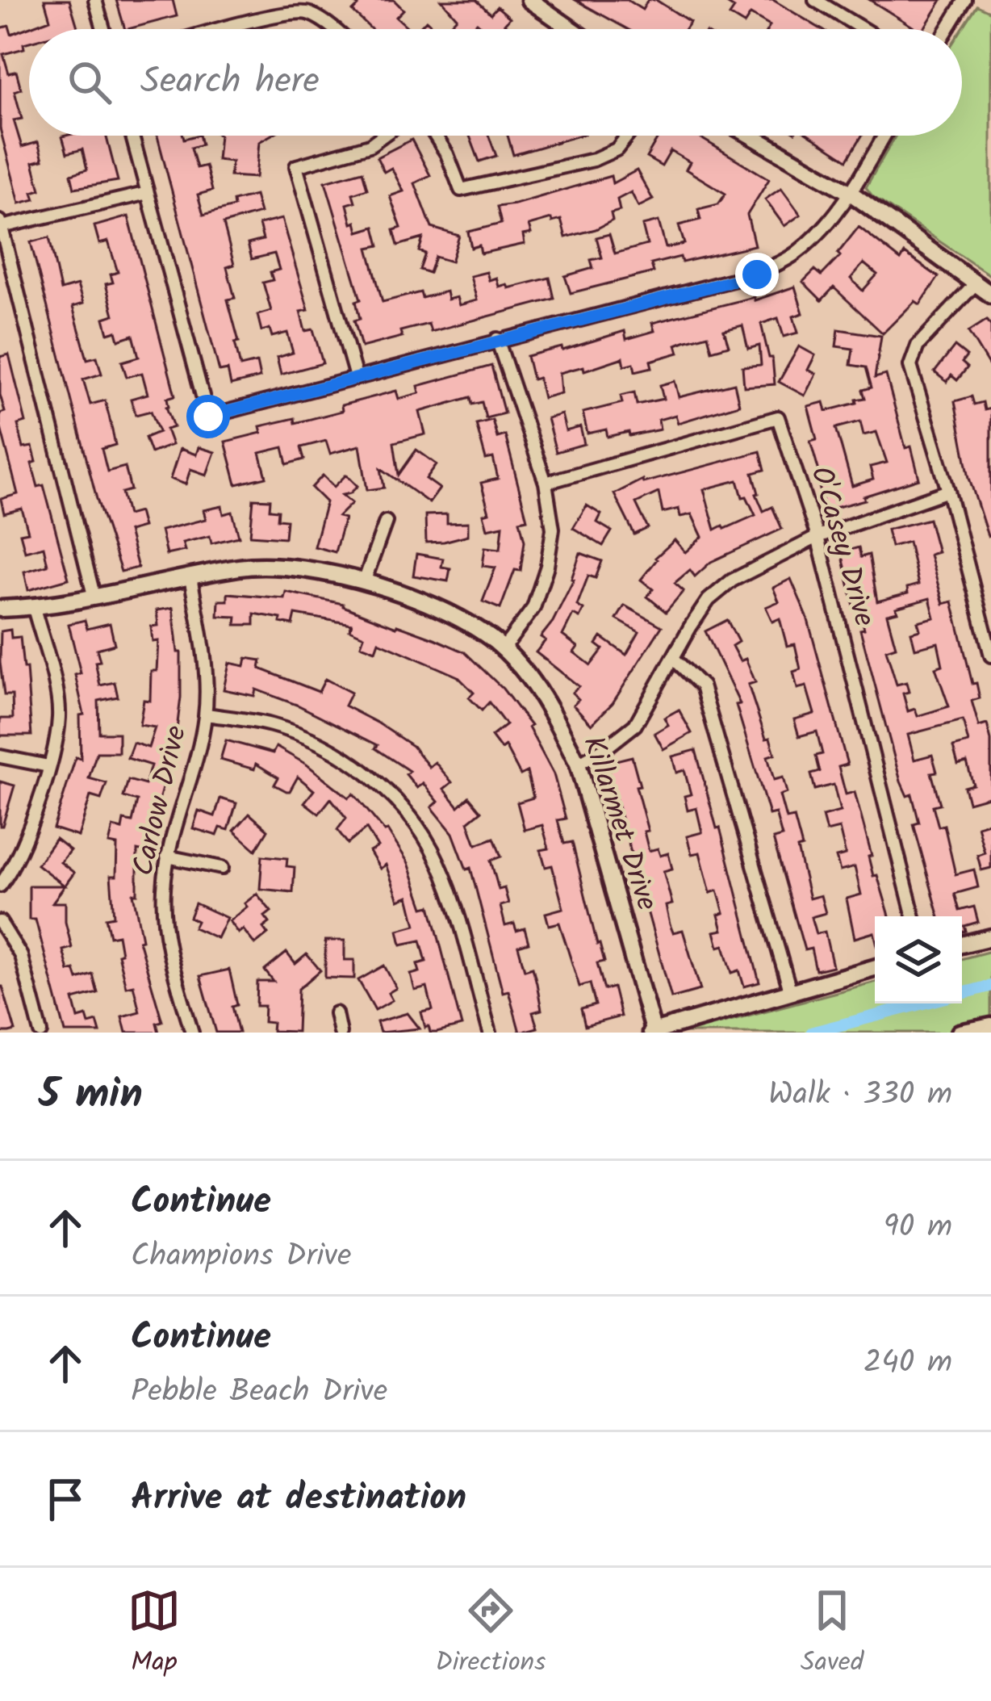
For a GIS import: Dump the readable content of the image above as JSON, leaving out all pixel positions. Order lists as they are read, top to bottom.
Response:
{
  "streets": {
    "street": ["O'Casey Drive", "Carlow Drive", "Killarmet Drive"]
  },
  "crossings": [
    ["Carlow Drive", "Killarmet Drive"]
  ],
  "page": {
    "search": "Search here",
    "heading": ["5 min", "Walk · 330 m"],
    "list": [
      ["Continue", "Champions Drive", "90 m"],
      ["Continue", "Pebble Beach Drive", "240 m"],
      "Arrive at destination"
    ],
    "nav": ["Map", "Directions", "Saved"]
  }
}
